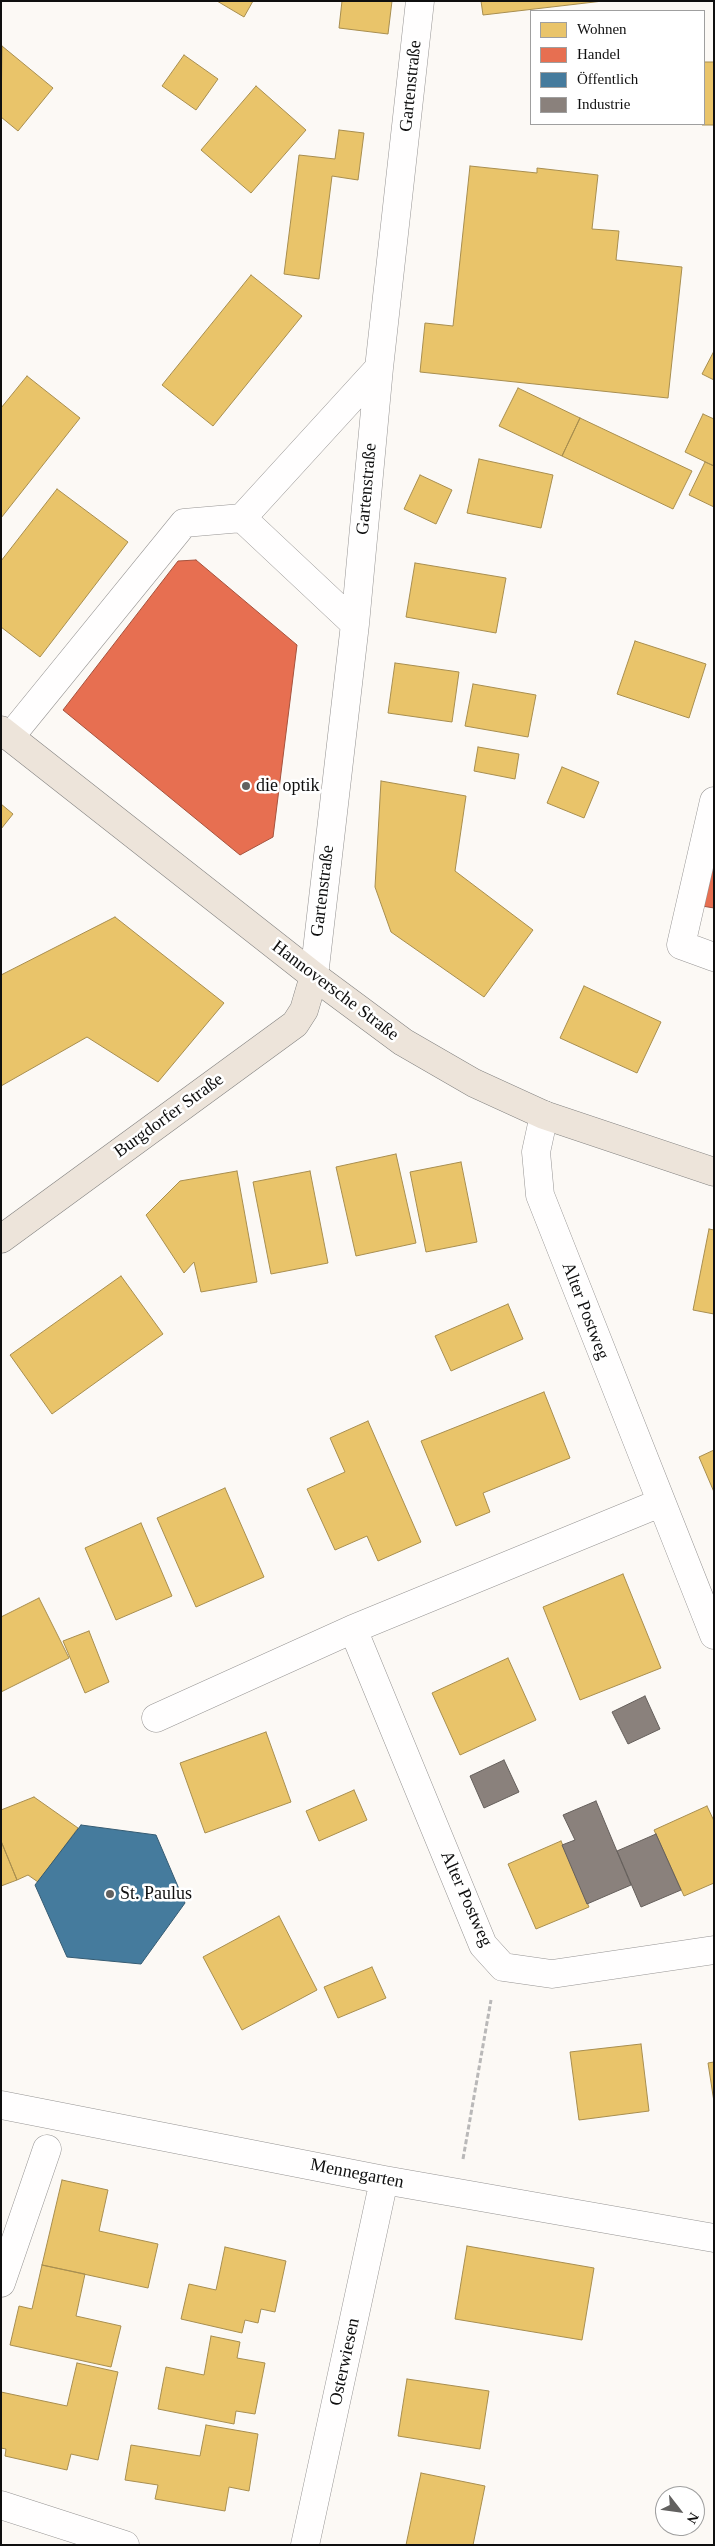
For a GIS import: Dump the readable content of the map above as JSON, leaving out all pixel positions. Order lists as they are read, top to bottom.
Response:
{
  "streets": {
    "main road": ["Hannoversche Straße", "Burgdorfer Straße"],
    "street": [
      "Gartenstraße",
      "Alter Postweg",
      "Mennegarten",
      "Osterwiesen"
    ]
  },
  "crossings": [
    ["Gartenstraße", "Hannoversche Straße"],
    ["Gartenstraße", "Burgdorfer Straße"],
    ["Hannoversche Straße", "Burgdorfer Straße"],
    ["Hannoversche Straße", "Alter Postweg"],
    ["Mennegarten", "Osterwiesen"]
  ],
  "places": ["die optik", "St. Paulus"],
  "legend": [
    "Wohnen",
    "Handel",
    "Öffentlich",
    "Industrie"
  ],
  "north": "bottom right"
}
